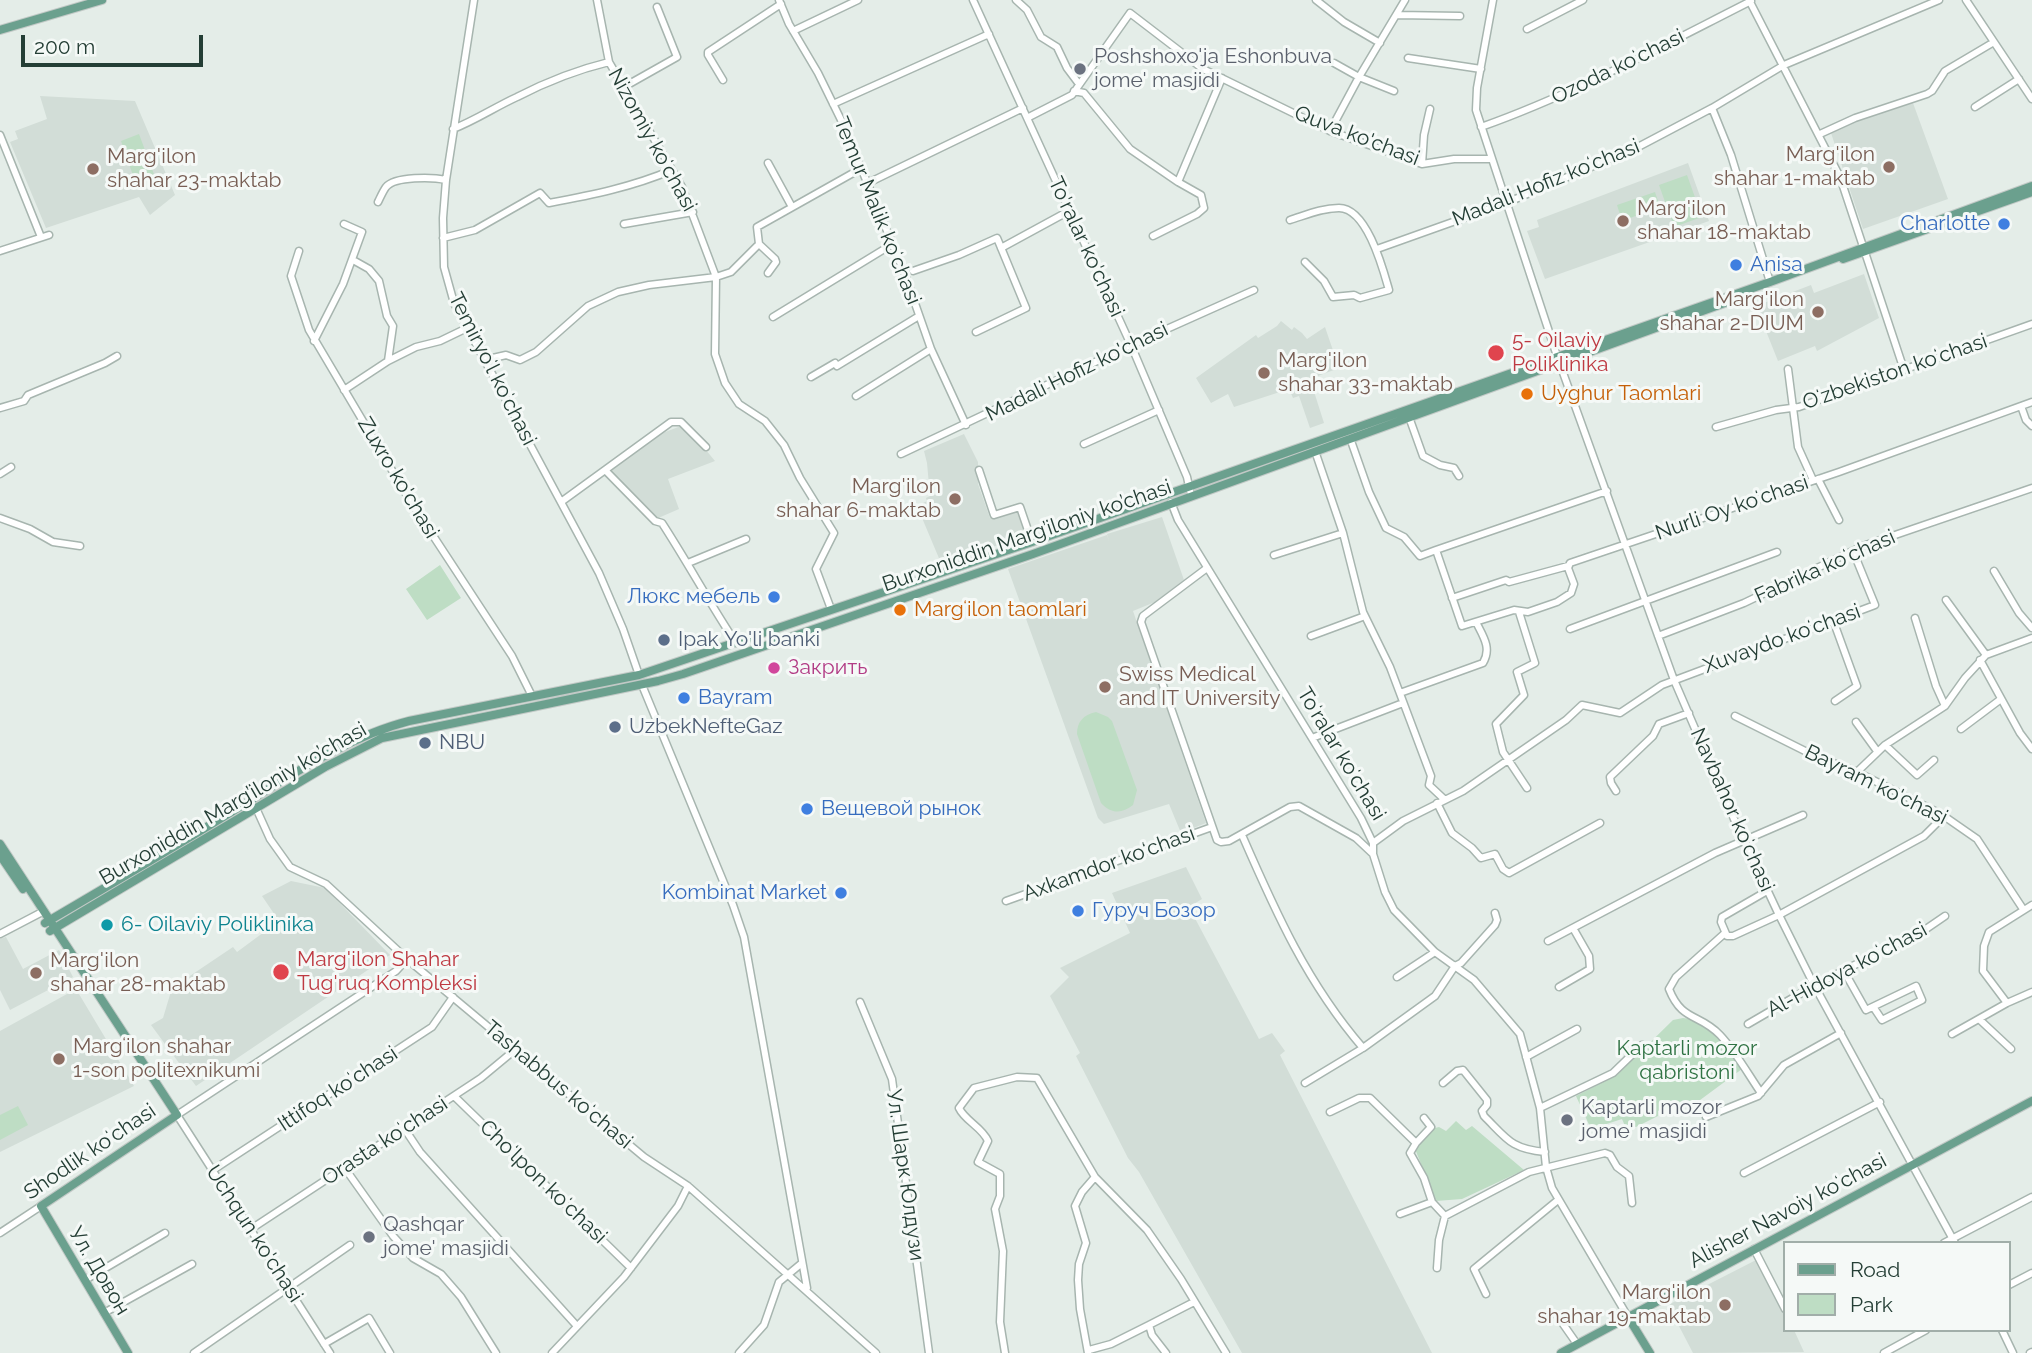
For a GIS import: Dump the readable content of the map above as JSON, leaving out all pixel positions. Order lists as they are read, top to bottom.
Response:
{
  "streets": {
    "main road": [
      "Burxoniddin Marg’iloniy ko’chasi",
      "Toʻralar koʻchasi",
      "Shodlik koʻchasi",
      "Alisher Navoiy koʻchasi",
      "Ул. Довон"
    ],
    "street": [
      "Ozoda koʻchasi",
      "Quva ko'chasi",
      "Nizomiy koʻchasi",
      "Madali Hofiz koʻchasi",
      "Temur Malik koʻchasi",
      "To'ralar ko'chasi",
      "Temiryoʻl koʻchasi",
      "Madali Hofiz ko'chasi",
      "Oʻzbekiston koʻchasi",
      "Zuxro ko'chasi",
      "Nurli Oy koʻchasi",
      "Fabrika koʻchasi",
      "Xuvaydo koʻchasi",
      "Bayram ko'chasi",
      "Navbahor koʻchasi",
      "Axkamdor ko‘chasi",
      "Al-Hidoya koʻchasi",
      "Tashabbus koʻchasi",
      "Ittifoq koʻchasi",
      "Orasta koʻchasi",
      "Ул. Шарк Юлдузи",
      "Choʻlpon koʻchasi",
      "Uchqun ko'chasi"
    ]
  },
  "crossings": [
    ["Quva ko'chasi", "Navbahor koʻchasi"],
    ["Nizomiy koʻchasi", "Burxoniddin Marg’iloniy ko’chasi"],
    ["Madali Hofiz koʻchasi", "Navbahor koʻchasi"],
    ["Temur Malik koʻchasi", "Madali Hofiz ko'chasi"],
    ["To'ralar ko'chasi", "Madali Hofiz ko'chasi"],
    ["To'ralar ko'chasi", "Burxoniddin Marg’iloniy ko’chasi"],
    ["Temiryoʻl koʻchasi", "Burxoniddin Marg’iloniy ko’chasi"],
    ["Zuxro ko'chasi", "Burxoniddin Marg’iloniy ko’chasi"],
    ["Nurli Oy koʻchasi", "Navbahor koʻchasi"],
    ["Burxoniddin Marg’iloniy ko’chasi", "Toʻralar koʻchasi"],
    ["Burxoniddin Marg’iloniy ko’chasi", "Navbahor koʻchasi"],
    ["Burxoniddin Marg’iloniy ko’chasi", "Tashabbus koʻchasi"],
    ["Fabrika koʻchasi", "Xuvaydo koʻchasi"],
    ["Fabrika koʻchasi", "Navbahor koʻchasi"],
    ["Xuvaydo koʻchasi", "Toʻralar koʻchasi"],
    ["Xuvaydo koʻchasi", "Navbahor koʻchasi"],
    ["Toʻralar koʻchasi", "Axkamdor ko‘chasi"],
    ["Toʻralar koʻchasi", "Alisher Navoiy koʻchasi"],
    ["Navbahor koʻchasi", "Al-Hidoya koʻchasi"],
    ["Navbahor koʻchasi", "Alisher Navoiy koʻchasi"],
    ["Tashabbus koʻchasi", "Ittifoq koʻchasi"],
    ["Tashabbus koʻchasi", "Orasta koʻchasi"],
    ["Tashabbus koʻchasi", "Shodlik koʻchasi"],
    ["Ittifoq koʻchasi", "Uchqun ko'chasi"],
    ["Orasta koʻchasi", "Choʻlpon koʻchasi"],
    ["Orasta koʻchasi", "Uchqun ko'chasi"],
    ["Shodlik koʻchasi", "Uchqun ko'chasi"],
    ["Shodlik koʻchasi", "Ул. Довон"]
  ],
  "parks": ["Kaptarli mozor qabristoni"],
  "places": [
    "Poshshoxo'ja Eshonbuva jome' masjidi",
    "Marg'ilon shahar 1-maktab",
    "Marg'ilon shahar 23-maktab",
    "Marg'ilon shahar 18-maktab",
    "Charlotte",
    "Anisa",
    "Marg'ilon shahar 2-DIUM",
    "5- Oilaviy Poliklinika",
    "Marg'ilon shahar 33-maktab",
    "Uyghur Taomlari",
    "Marg'ilon shahar 6-maktab",
    "Люкс мебель",
    "Margʻilon taomlari",
    "Ipak Yo'li banki",
    "Закрить",
    "Swiss Medical and IT University",
    "Bayram",
    "UzbekNefteGaz",
    "NBU",
    "Вещевой рынок",
    "Kombinat Market",
    "Гуруч Бозор",
    "6- Oilaviy Poliklinika",
    "Marg'ilon Shahar Tug'ruq Kompleksi",
    "Marg'ilon shahar 28-maktab",
    "Margʻilon shahar 1-son politexnikumi",
    "Kaptarli mozor jome' masjidi",
    "Qashqar jome' masjidi",
    "Marg'ilon shahar 19-maktab"
  ],
  "legend": ["Road", "Park"],
  "scale_bar": "200 m"
}
